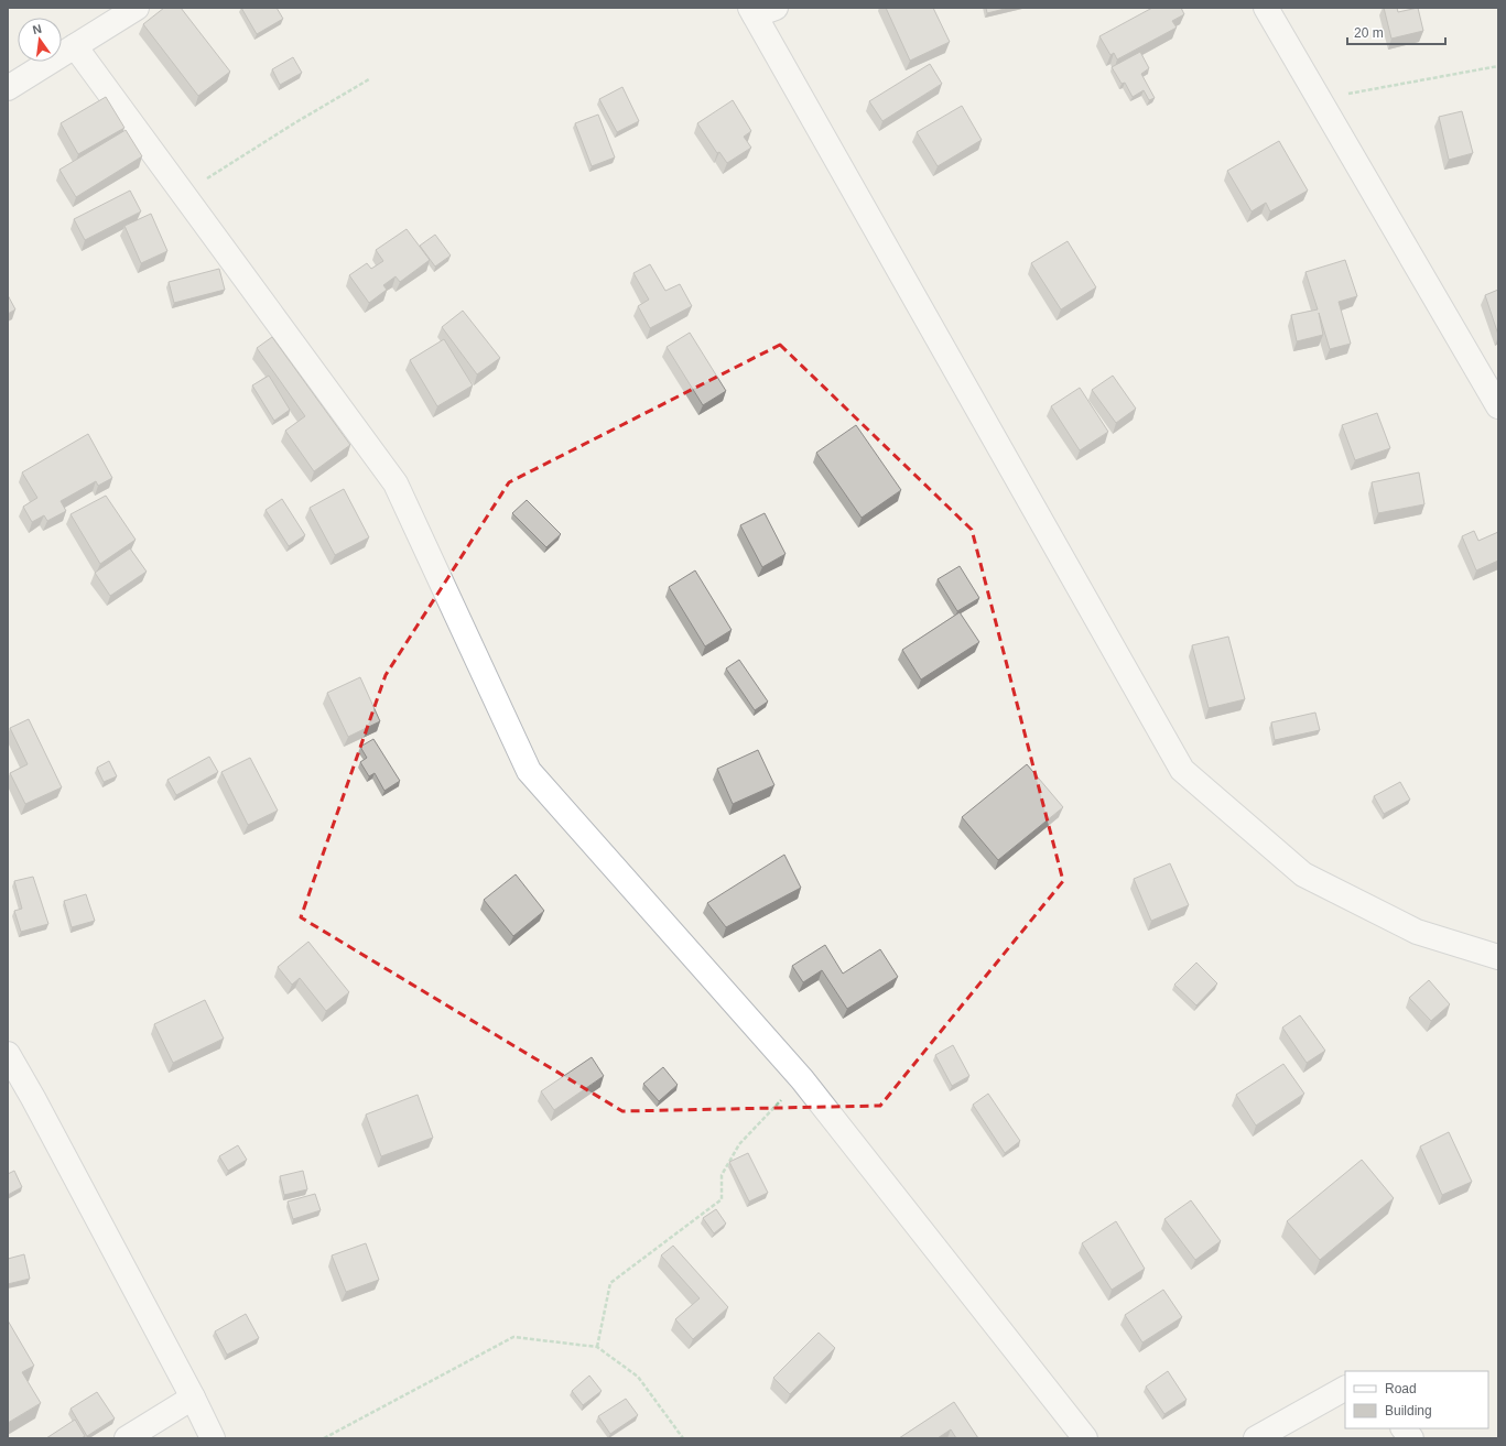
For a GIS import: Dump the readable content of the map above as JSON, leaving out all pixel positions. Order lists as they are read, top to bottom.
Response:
{
  "legend": ["Road", "Building"],
  "scale_bar": "20 m",
  "north": "top"
}
